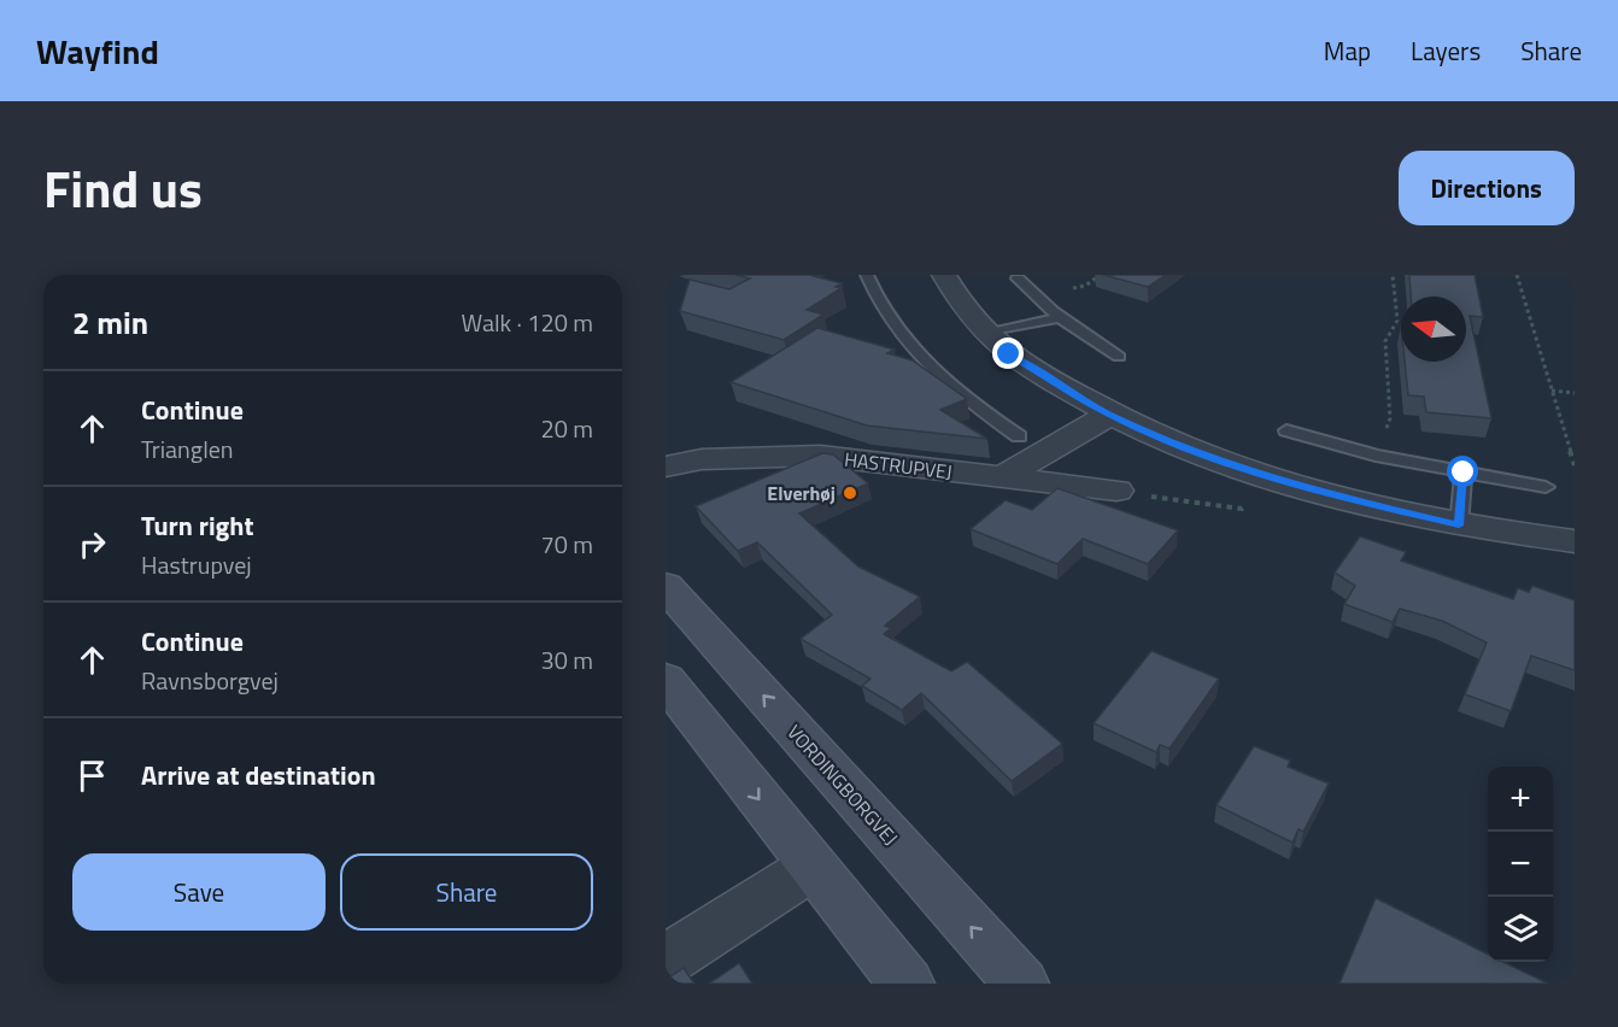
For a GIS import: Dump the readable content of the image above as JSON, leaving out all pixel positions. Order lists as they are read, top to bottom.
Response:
{
  "streets": {
    "main road": ["VORDINGBORGVEJ"],
    "street": ["HASTRUPVEJ"]
  },
  "places": ["Elverhøj"],
  "north": "left",
  "page": {
    "header": "Wayfind",
    "nav": ["Map", "Layers", "Share"],
    "title": "Find us",
    "buttons": [
      "Directions",
      ["Save", "Share"]
    ],
    "heading": ["2 min", "Walk · 120 m"],
    "list": [
      ["Continue", "Trianglen", "20 m"],
      ["Turn right", "Hastrupvej", "70 m"],
      ["Continue", "Ravnsborgvej", "30 m"],
      "Arrive at destination"
    ],
    "map_buttons": ["+", "−"]
  }
}
